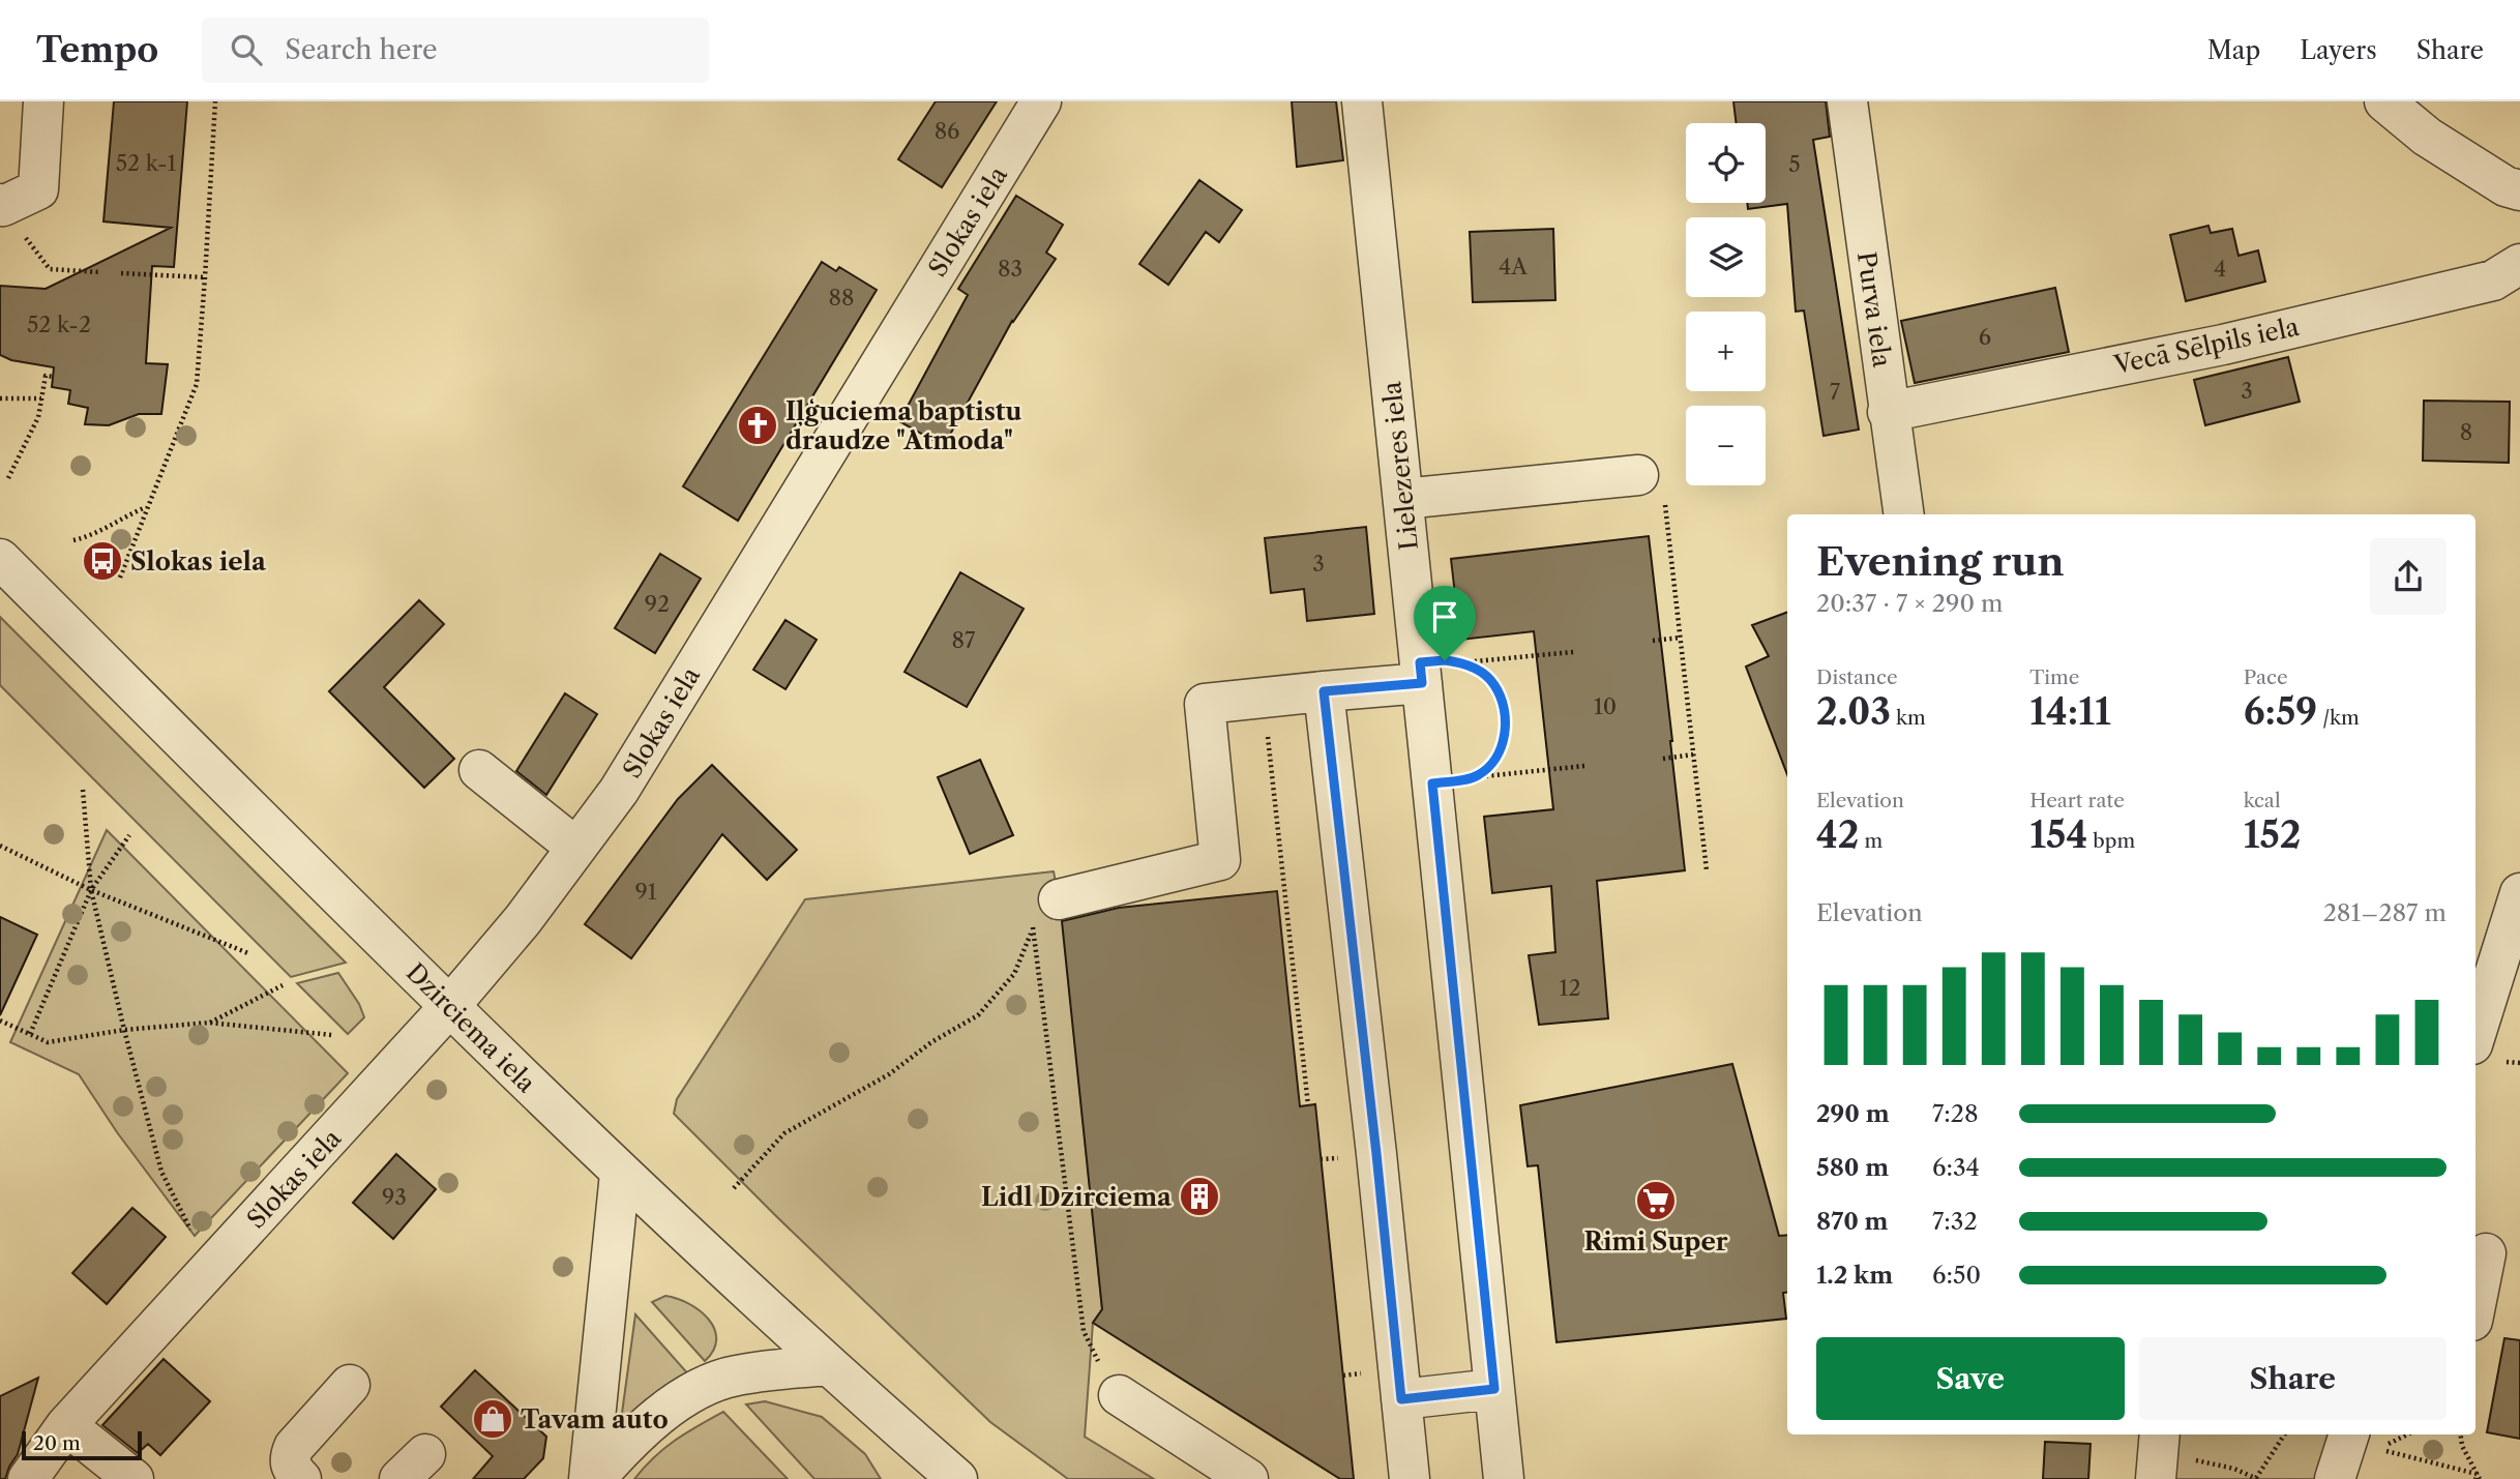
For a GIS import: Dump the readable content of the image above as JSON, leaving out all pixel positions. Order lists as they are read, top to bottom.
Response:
{
  "streets": {
    "street": [
      "Slokas iela",
      "Purva iela",
      "Vecā Sēlpils iela",
      "Lielezeres iela",
      "Dzirciema iela"
    ]
  },
  "crossings": [
    ["Slokas iela", "Dzirciema iela"],
    ["Purva iela", "Vecā Sēlpils iela"]
  ],
  "places": {
    "church": ["Iļģuciema baptistu draudze \"Atmoda\""],
    "bus stop": ["Slokas iela"],
    "building": ["Lidl Dzirciema"],
    "supermarket": ["Rimi Super"],
    "shop": ["Tavam auto"]
  },
  "house_numbers": [
    "86",
    "52 k-1",
    "5",
    "4A",
    "83",
    "4",
    "88",
    "52 k-2",
    "6",
    "3",
    "7",
    "8",
    "3",
    "92",
    "87",
    "10",
    "91",
    "12",
    "93"
  ],
  "scale_bar": "20 m",
  "page": {
    "header": "Tempo",
    "search": "Search here",
    "nav": ["Map", "Layers", "Share"],
    "map_buttons": ["+", "−"],
    "heading": ["Evening run", "20:37 · 7 × 290 m"],
    "stats": [
      ["Distance", "2.03 km"],
      ["Time", "14:11"],
      ["Pace", "6:59 /km"],
      ["Elevation", "42 m"],
      ["Heart rate", "154 bpm"],
      ["kcal", "152"]
    ],
    "chart": ["Elevation", "281–287 m"],
    "list": [
      {
        "name": "290 m",
        "note": "7:28"
      },
      {
        "name": "580 m",
        "note": "6:34"
      },
      {
        "name": "870 m",
        "note": "7:32"
      },
      {
        "name": "1.2 km",
        "note": "6:50"
      }
    ],
    "buttons": ["Save", "Share"],
    "scale": "20 m"
  }
}
